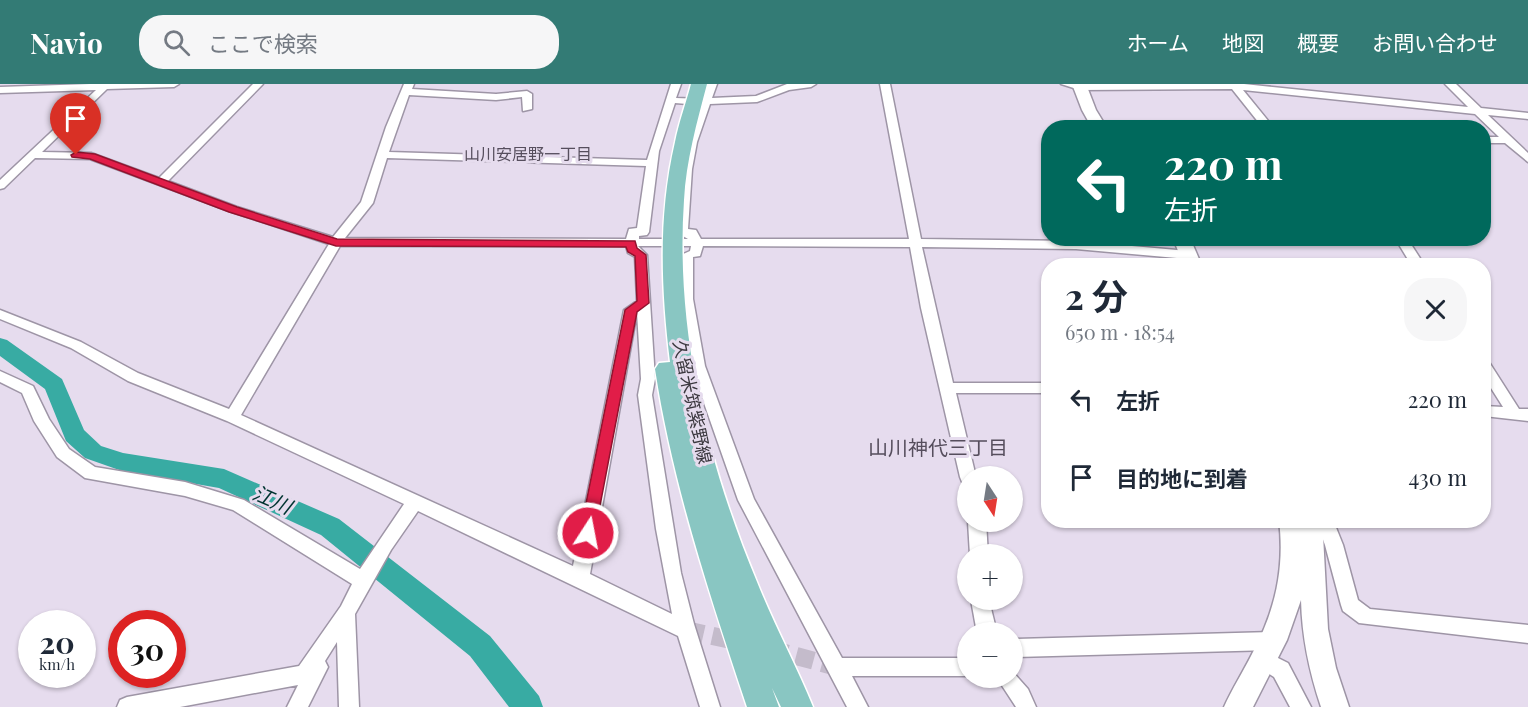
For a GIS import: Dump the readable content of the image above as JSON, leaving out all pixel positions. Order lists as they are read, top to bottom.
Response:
{
  "streets": {
    "main road": ["久留米筑紫野線"]
  },
  "districts": ["山川安居野一丁目", "山川神代三丁目"],
  "water": ["江川"],
  "north": "bottom",
  "page": {
    "header": "Navio",
    "search": "ここで検索",
    "nav": [
      "ホーム",
      "地図",
      "概要",
      "お問い合わせ"
    ],
    "turn": ["220 m", "左折"],
    "heading": ["2 分", "650 m · 18:54"],
    "list": [
      {
        "name": "左折",
        "value": "220 m"
      },
      {
        "name": "目的地に到着",
        "value": "430 m"
      }
    ],
    "map_buttons": ["+", "−"],
    "speed": "20 km/h",
    "limit": "30"
  }
}
